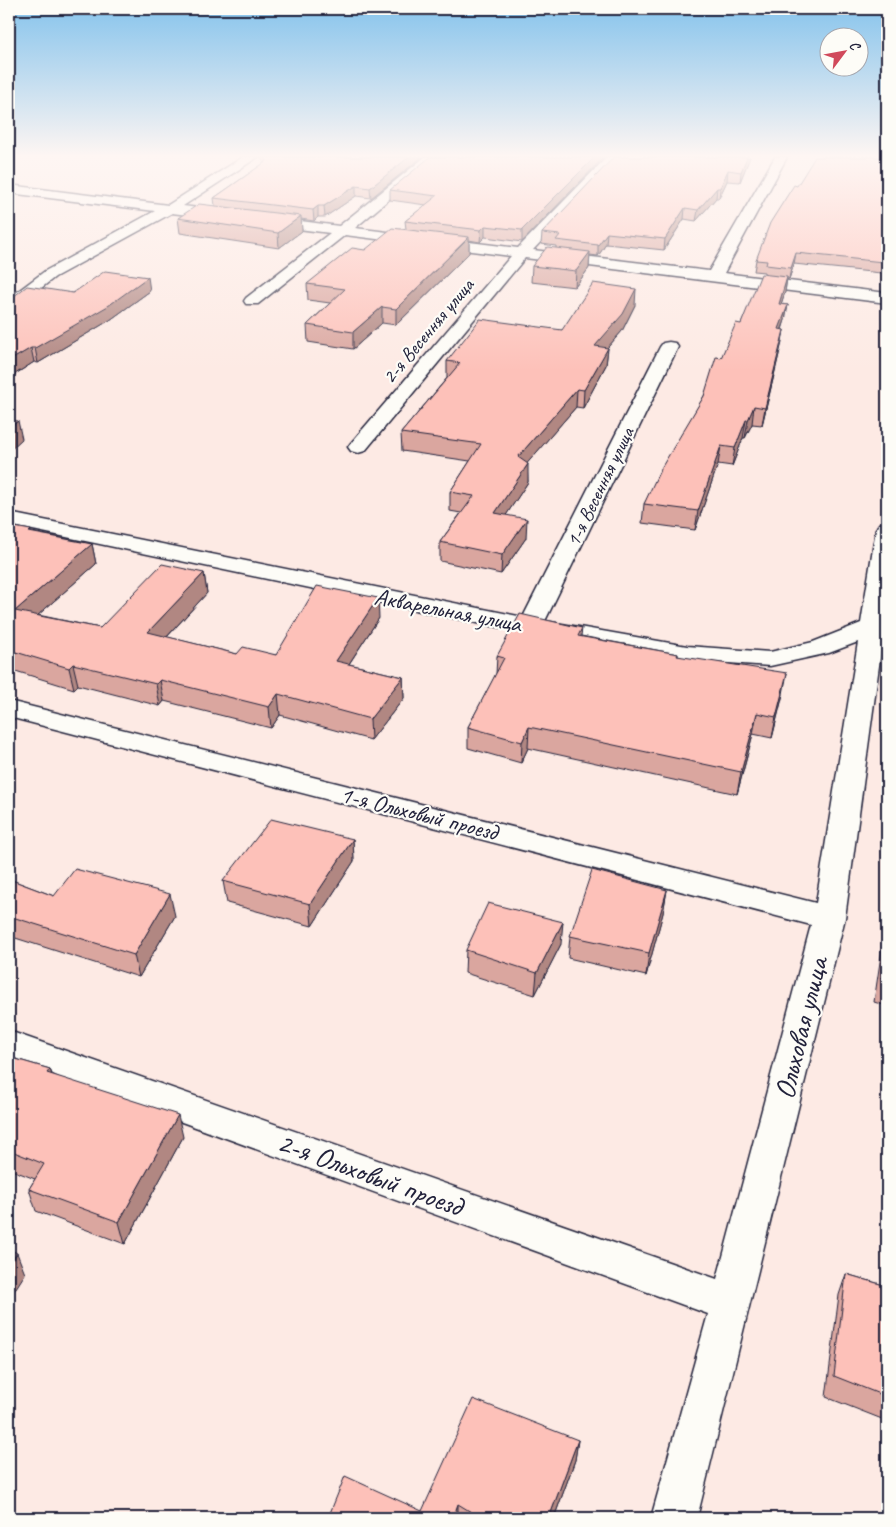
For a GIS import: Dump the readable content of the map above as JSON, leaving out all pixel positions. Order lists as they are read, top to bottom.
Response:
{
  "streets": {
    "street": [
      "2-я Весенняя улица",
      "1-я Весенняя улица",
      "Акварельная улица",
      "1-я Ольховый проезд",
      "Ольховая улица",
      "2-я Ольховый проезд"
    ]
  },
  "crossings": [
    ["1-я Весенняя улица", "Акварельная улица"],
    ["Акварельная улица", "Ольховая улица"],
    ["1-я Ольховый проезд", "Ольховая улица"],
    ["Ольховая улица", "2-я Ольховый проезд"]
  ],
  "north": "top right"
}
